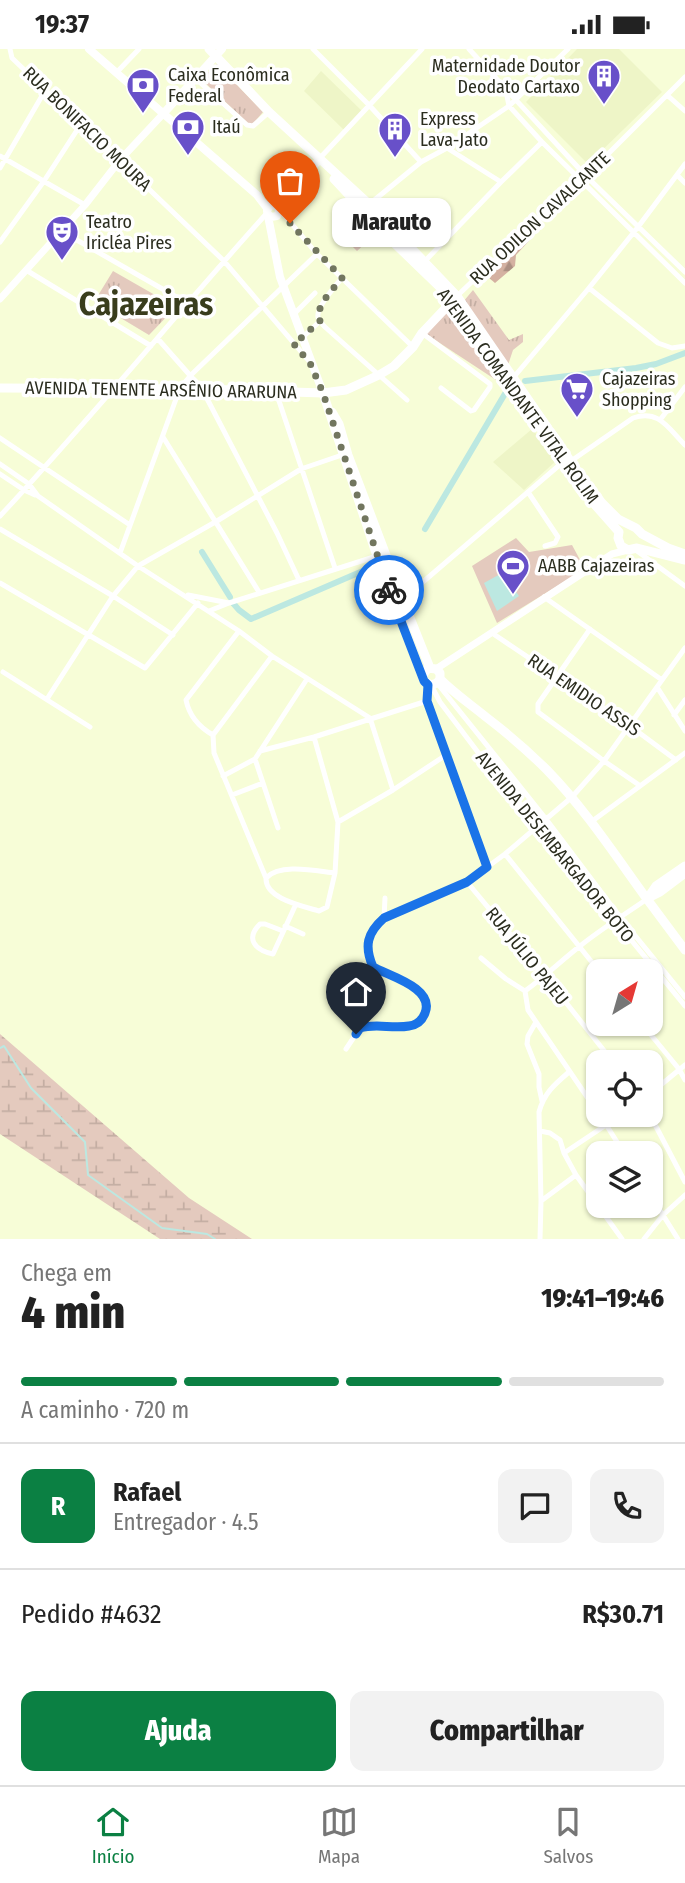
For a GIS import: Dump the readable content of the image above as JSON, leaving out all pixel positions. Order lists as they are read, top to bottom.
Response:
{
  "streets": {
    "main road": ["RUA ODILON CAVALCANTE", "AVENIDA TENENTE ARSÊNIO ARARUNA", "AVENIDA COMANDANTE VITAL ROLIM"],
    "street": [
      "RUA BONIFACIO MOURA",
      "RUA EMIDIO ASSIS",
      "AVENIDA DESEMBARGADOR BOTO",
      "RUA JÚLIO PAJEU"
    ]
  },
  "crossings": [
    ["RUA ODILON CAVALCANTE", "AVENIDA TENENTE ARSÊNIO ARARUNA"],
    ["RUA ODILON CAVALCANTE", "AVENIDA COMANDANTE VITAL ROLIM"]
  ],
  "districts": ["Cajazeiras"],
  "places": {
    "building": ["Maternidade Doutor Deodato Cartaxo", "Express Lava-Jato"],
    "bank": ["Caixa Econômica Federal", "Itaú"],
    "other": ["Marauto"],
    "theatre": ["Teatro Iricléa Pires"],
    "supermarket": ["Cajazeiras Shopping"],
    "sports": ["AABB Cajazeiras"]
  },
  "north": "top right",
  "page": {
    "status": "19:37",
    "bubble": "Marauto",
    "heading": ["4 min", "Chega em", "19:41–19:46"],
    "panel": [
      "Rafael",
      "Entregador · 4.5",
      "Pedido #4632",
      "R$30.71"
    ],
    "bar": "A caminho · 720 m",
    "round": "R",
    "buttons": ["Ajuda", "Compartilhar"],
    "tabs": ["Início", "Mapa", "Salvos"]
  }
}
